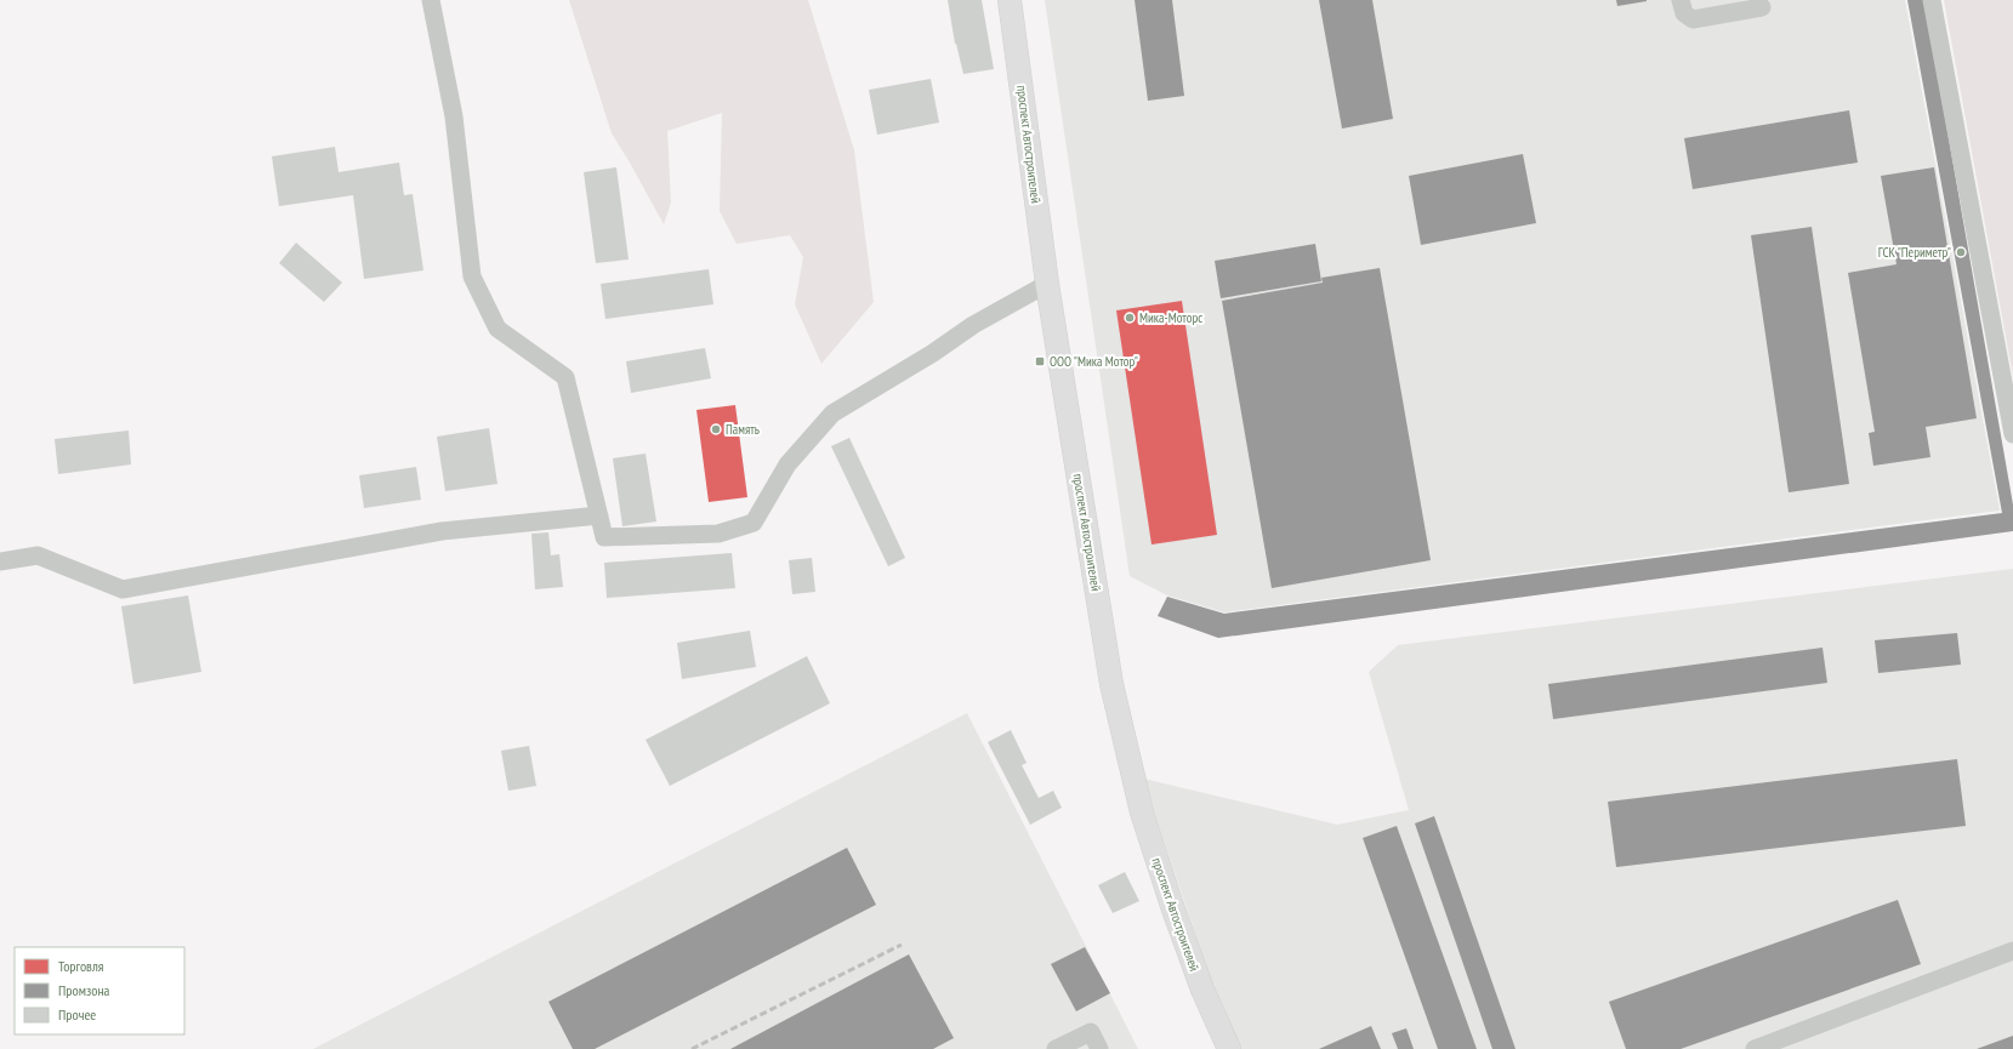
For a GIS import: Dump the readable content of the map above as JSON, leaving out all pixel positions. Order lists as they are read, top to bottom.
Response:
{
  "streets": {
    "main road": ["проспект Автостроителей"]
  },
  "places": {
    "other": ["ГСК \"Периметр\"", "Мика-Моторс", "Память"],
    "transit": ["ООО \"Мика Мотор\""]
  },
  "legend": ["Торговля", "Промзона", "Прочее"]
}
